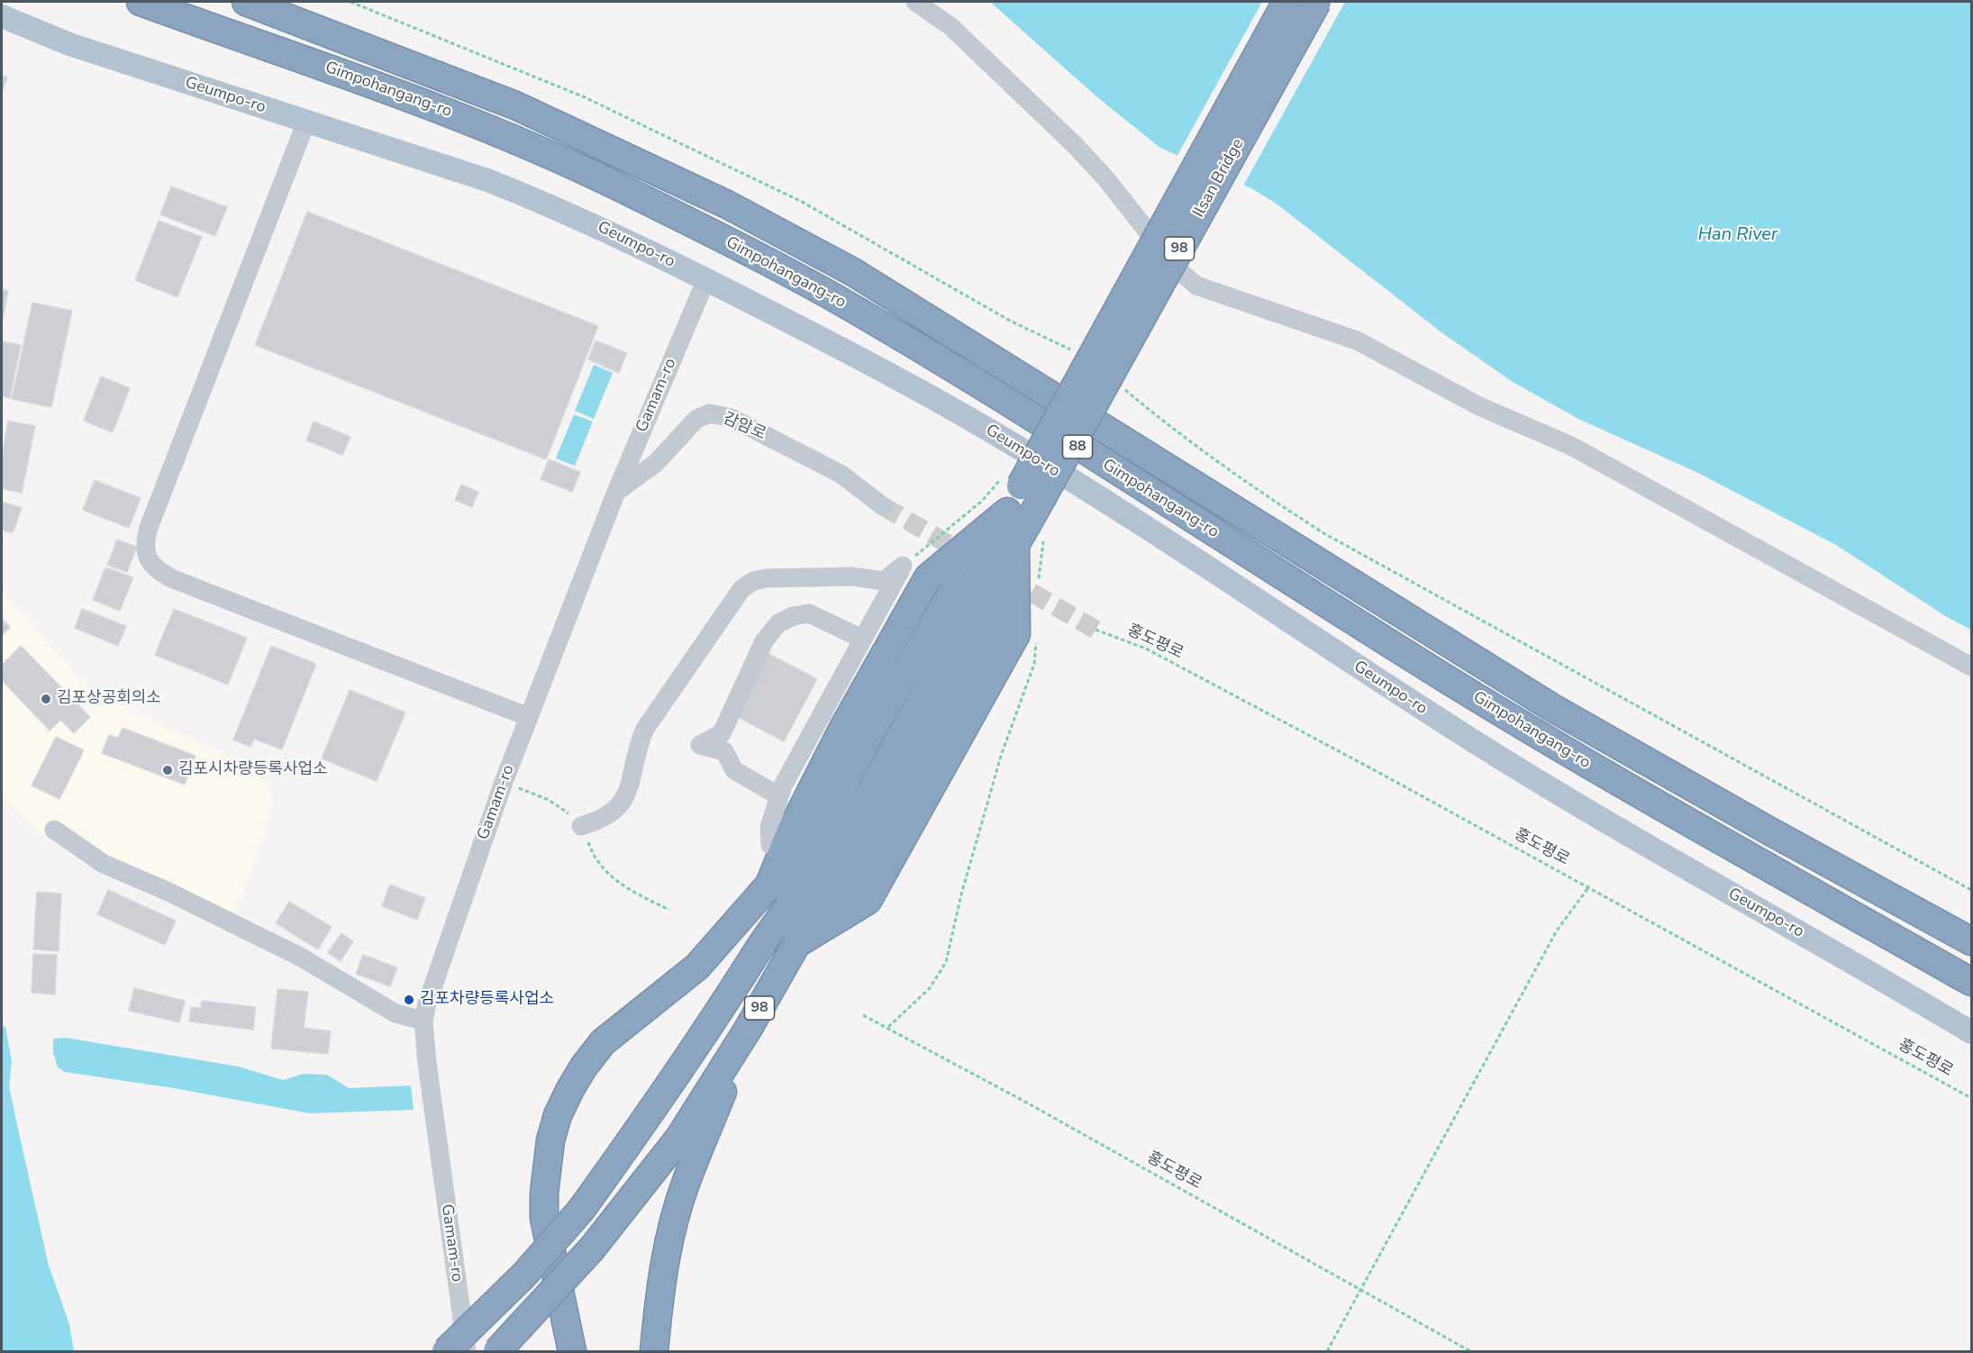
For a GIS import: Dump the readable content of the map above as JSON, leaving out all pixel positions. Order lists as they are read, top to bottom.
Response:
{
  "streets": {
    "highway": [
      "Gimpohangang-ro",
      "Ilsan Bridge",
      "98",
      "88"
    ],
    "main road": ["Geumpo-ro"],
    "street": ["Gamam-ro", "감암로"],
    "path": ["홍도평로"]
  },
  "crossings": [
    ["Geumpo-ro", "Gamam-ro"],
    ["Ilsan Bridge", "98"],
    ["Gamam-ro", "감암로"]
  ],
  "water": ["Han River"],
  "places": ["김포상공회의소", "김포시차량등록사업소", "김포차량등록사업소"]
}
